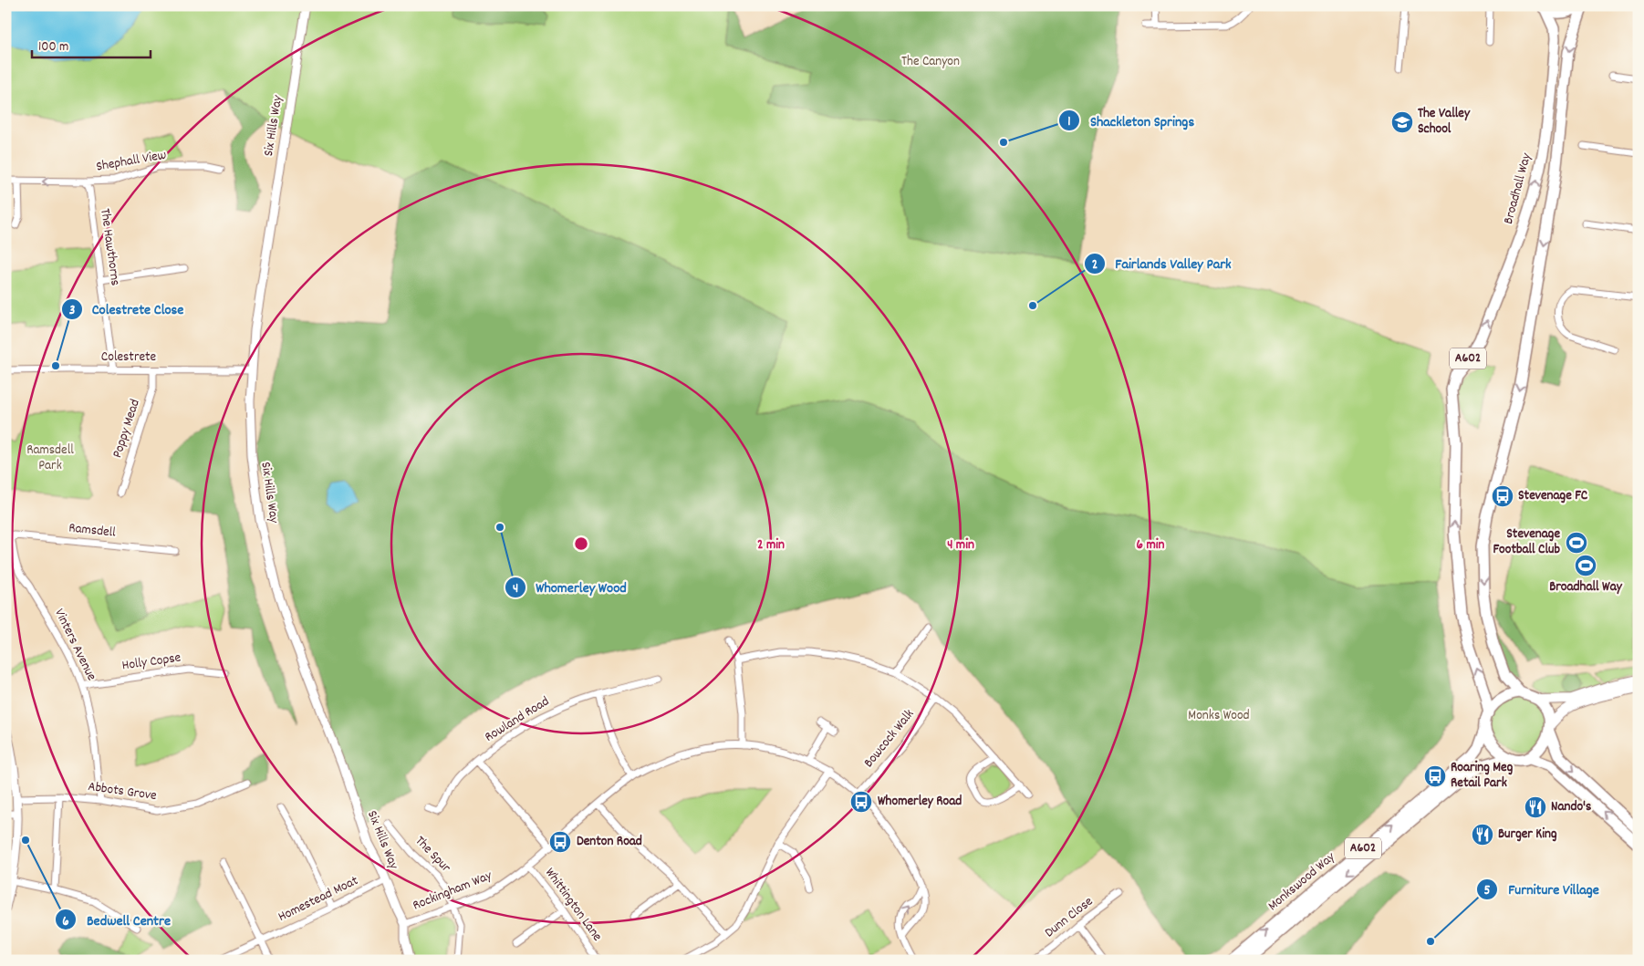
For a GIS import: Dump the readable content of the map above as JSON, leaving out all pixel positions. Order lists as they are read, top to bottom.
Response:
{
  "streets": {
    "main road": ["Broadhall Way", "A602", "Monkswood Way"],
    "street": [
      "Six Hills Way",
      "Shephall View",
      "The Hawthorns",
      "Colestrete",
      "Poppy Mead",
      "Ramsdell",
      "Vinters Avenue",
      "Holly Copse",
      "Rowland Road",
      "Bowcock Walk",
      "Abbots Grove",
      "The Spur",
      "Rockingham Way",
      "Homestead Moat",
      "Whittington Lane",
      "Dunn Close"
    ]
  },
  "crossings": [
    ["Six Hills Way", "Colestrete"],
    ["Six Hills Way", "Rockingham Way"],
    ["Six Hills Way", "Homestead Moat"],
    ["Shephall View", "The Hawthorns"],
    ["Broadhall Way", "Monkswood Way"],
    ["The Hawthorns", "Colestrete"],
    ["Colestrete", "Poppy Mead"],
    ["Ramsdell", "Vinters Avenue"],
    ["Vinters Avenue", "Holly Copse"],
    ["Vinters Avenue", "Abbots Grove"],
    ["Rowland Road", "Rockingham Way"],
    ["Bowcock Walk", "Rockingham Way"],
    ["The Spur", "Rockingham Way"],
    ["Rockingham Way", "Whittington Lane"]
  ],
  "parks": ["The Canyon", "Ramsdell Park", "Monks Wood"],
  "places": {
    "school or university": ["The Valley School"],
    "other": [
      "Shackleton Springs",
      "Fairlands Valley Park",
      "Colestrete Close",
      "Whomerley Wood",
      "Bedwell Centre",
      "Furniture Village"
    ],
    "bus stop": [
      "Stevenage FC",
      "Roaring Meg Retail Park",
      "Whomerley Road",
      "Denton Road"
    ],
    "sports": ["Stevenage Football Club", "Broadhall Way"],
    "restaurant": ["Nando's", "Burger King"]
  },
  "scale_bar": "100 m",
  "rings": ["2 min", "4 min", "6 min"]
}
